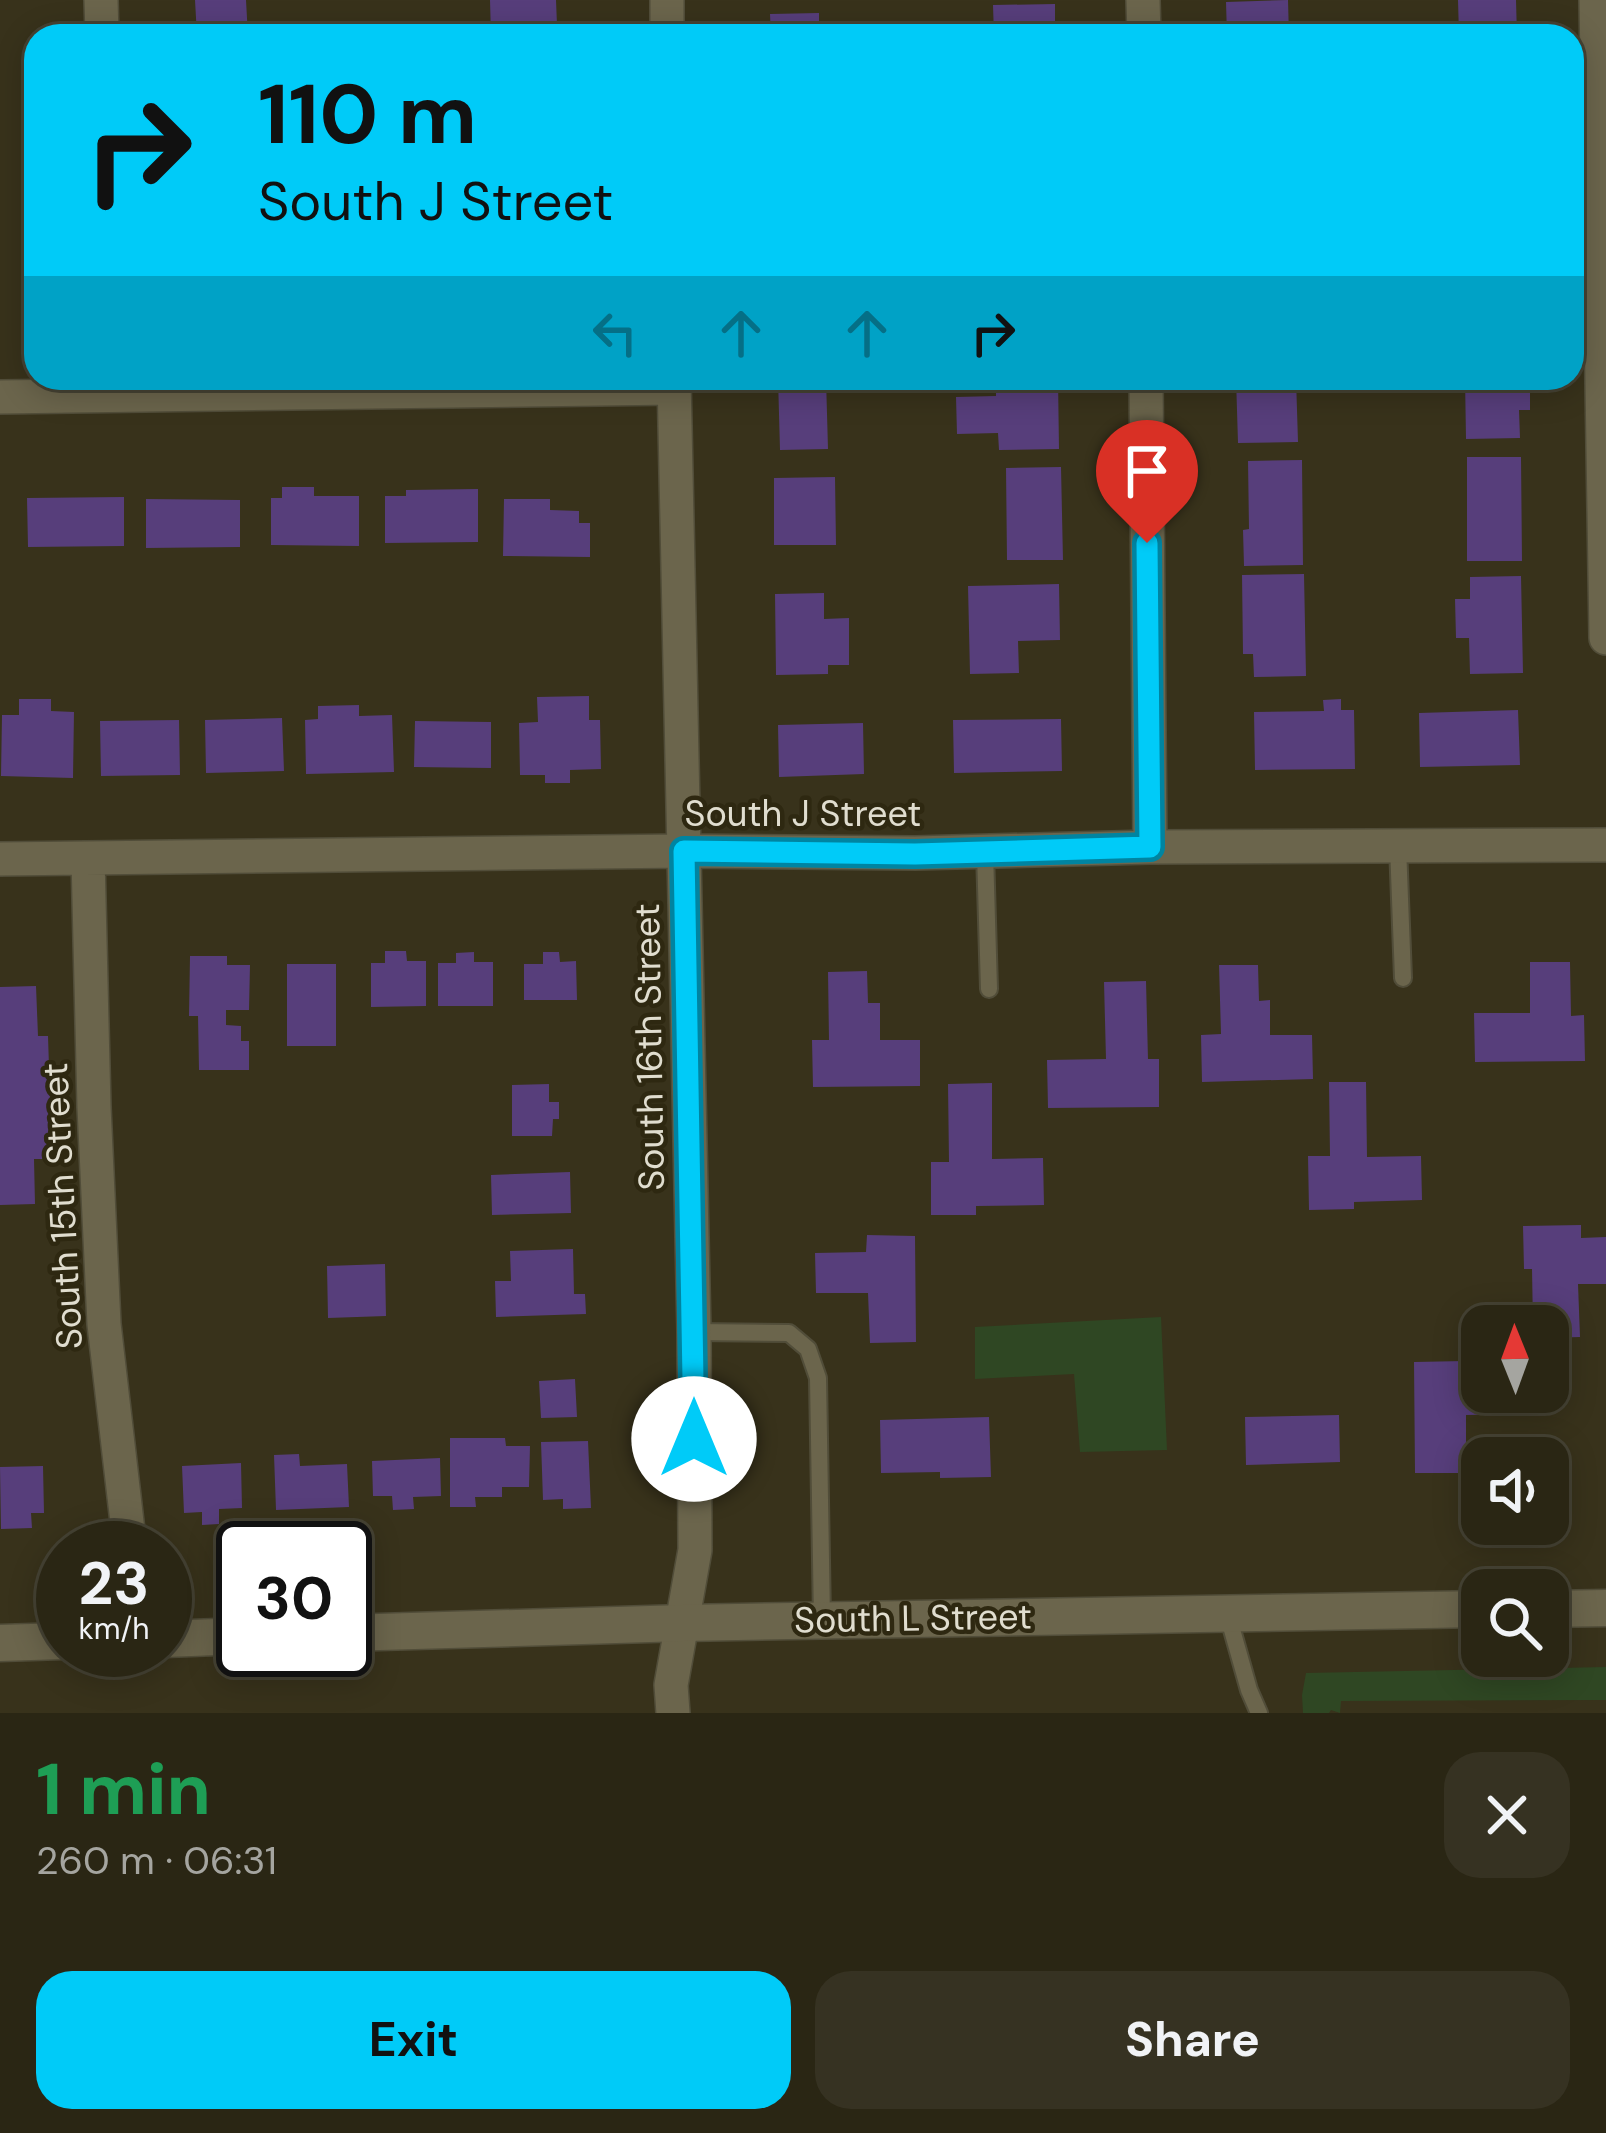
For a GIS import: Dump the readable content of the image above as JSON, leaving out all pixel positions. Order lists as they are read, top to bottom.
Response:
{
  "streets": {
    "street": [
      "South J Street",
      "South 16th Street",
      "South 15th Street",
      "South L Street"
    ]
  },
  "crossings": [
    ["South J Street", "South 16th Street"],
    ["South J Street", "South 15th Street"],
    ["South 16th Street", "South L Street"]
  ],
  "north": "top",
  "page": {
    "turn": ["110 m", "South J Street"],
    "speed": "23 km/h",
    "limit": "30",
    "heading": ["1 min", "260 m · 06:31"],
    "buttons": ["Exit", "Share"]
  }
}
